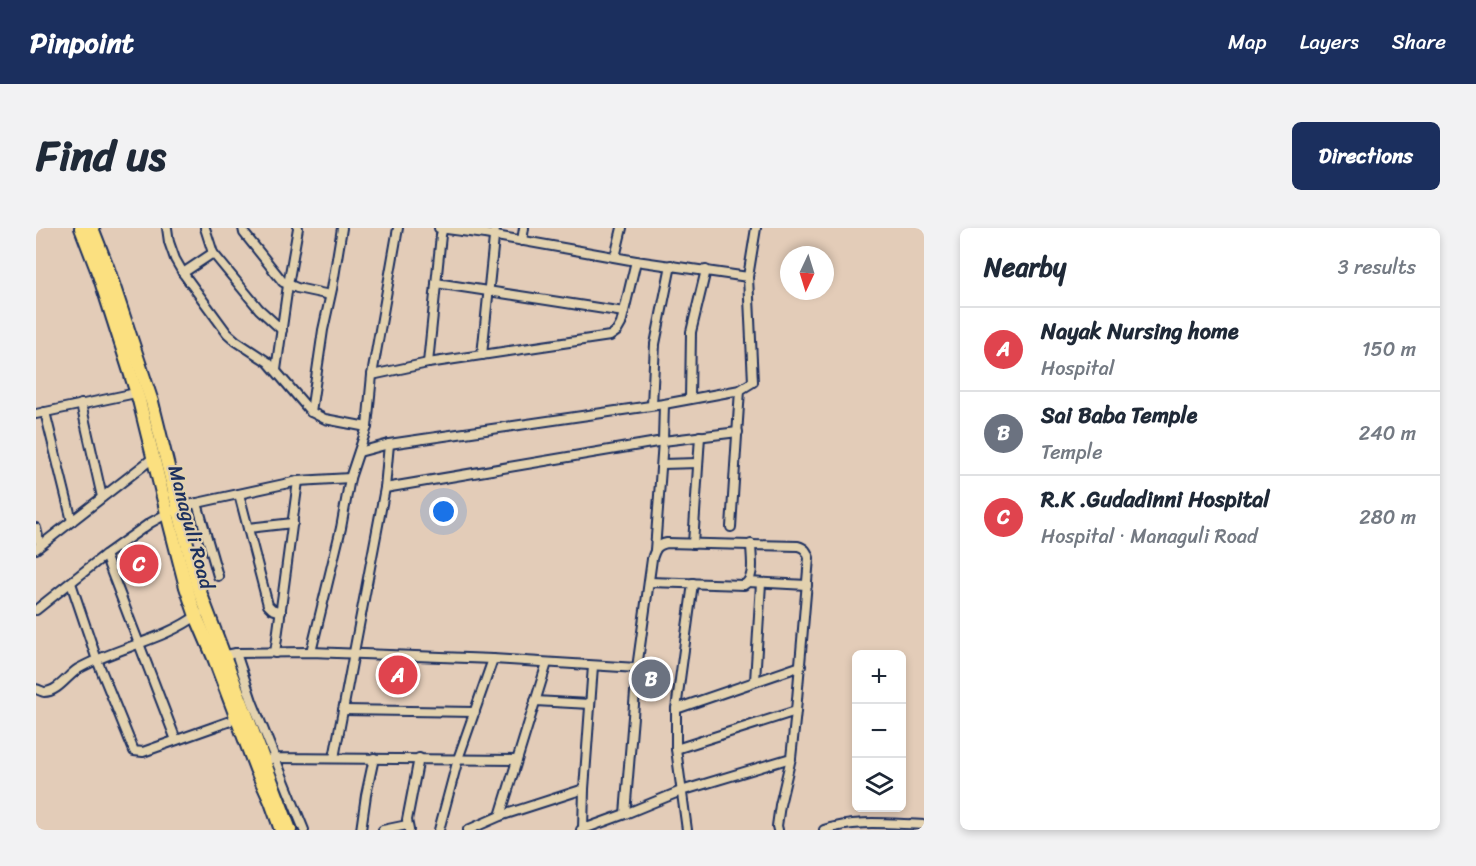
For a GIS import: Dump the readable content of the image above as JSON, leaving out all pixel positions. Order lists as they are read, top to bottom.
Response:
{
  "streets": {
    "main road": ["Managuli Road"]
  },
  "north": "bottom",
  "page": {
    "header": "Pinpoint",
    "nav": ["Map", "Layers", "Share"],
    "title": "Find us",
    "buttons": "Directions",
    "heading": ["Nearby", "3 results"],
    "list": [
      {
        "mark": "A",
        "name": "Nayak Nursing home",
        "note": "Hospital",
        "value": "150 m"
      },
      {
        "mark": "B",
        "name": "Sai Baba Temple",
        "note": "Temple",
        "value": "240 m"
      },
      {
        "mark": "C",
        "name": "R.K .Gudadinni Hospital",
        "note": "Hospital · Managuli Road",
        "value": "280 m"
      }
    ],
    "pins": ["C", "A", "B"],
    "map_buttons": ["+", "−"]
  }
}
